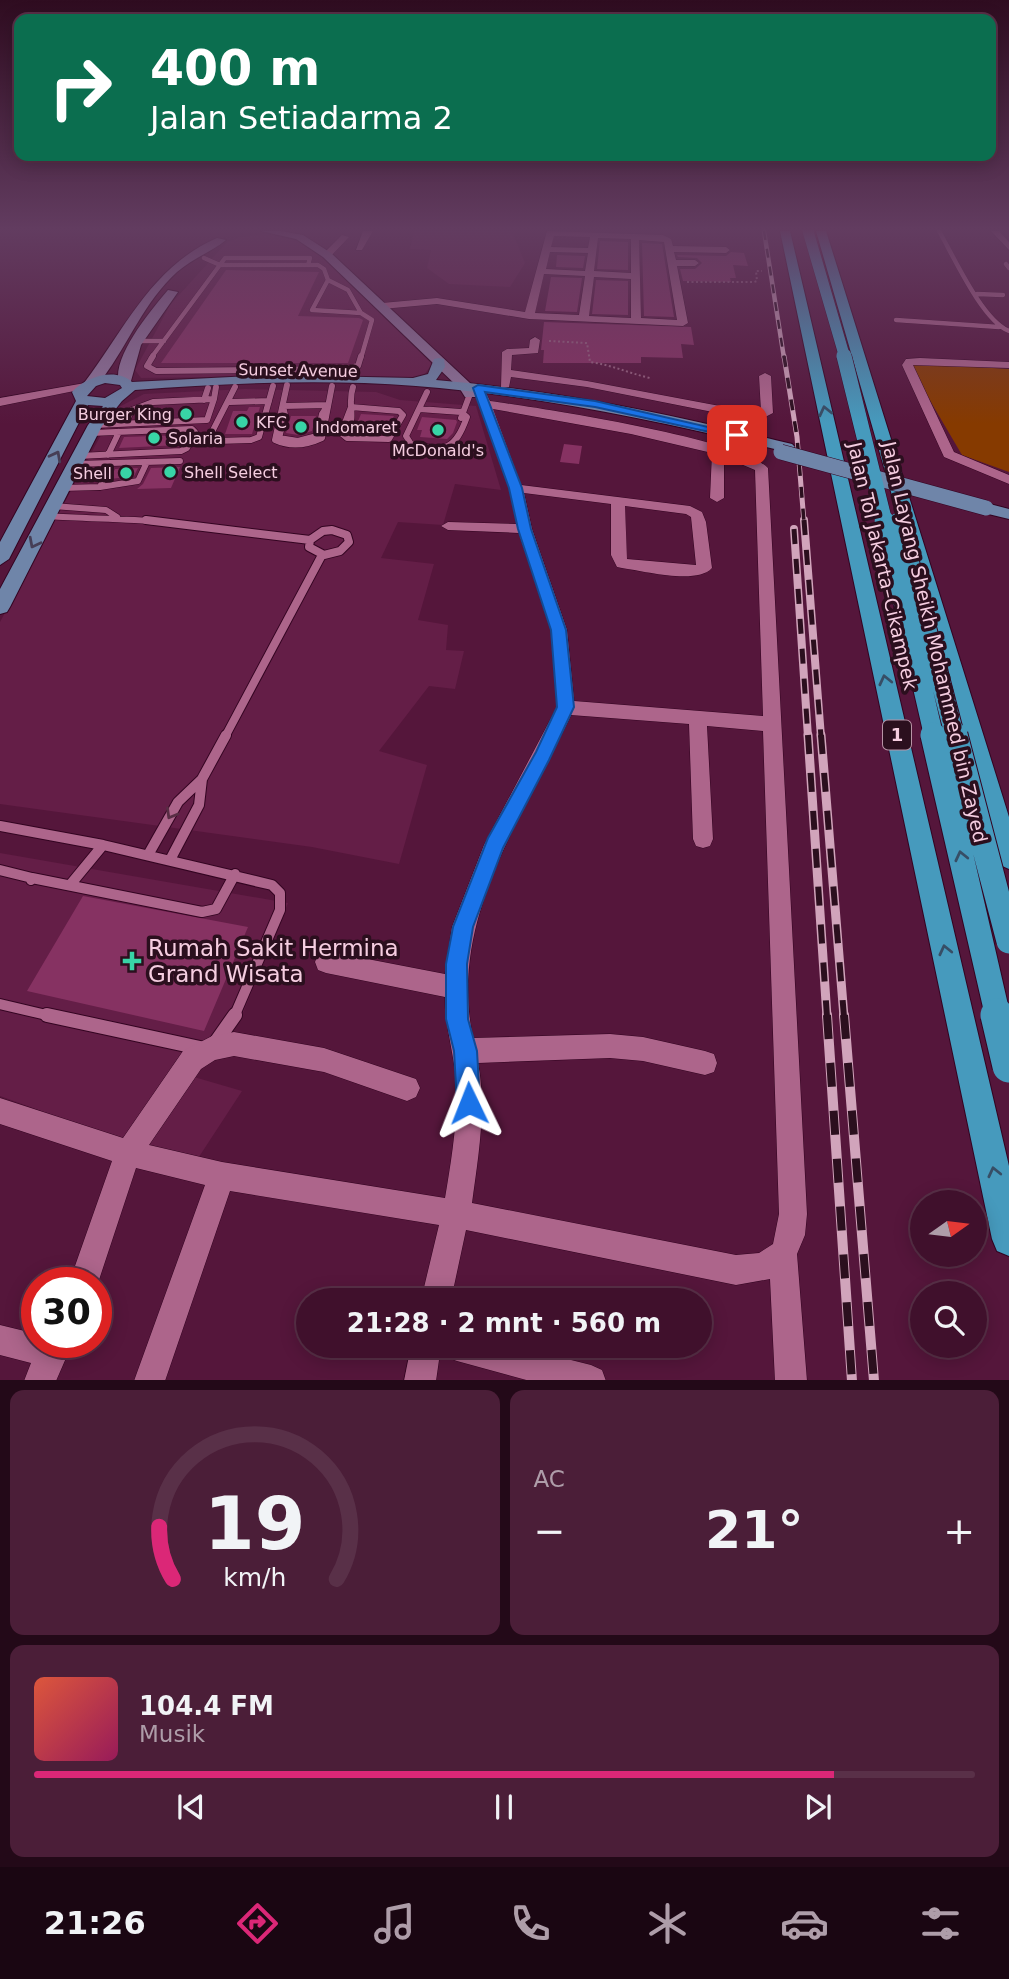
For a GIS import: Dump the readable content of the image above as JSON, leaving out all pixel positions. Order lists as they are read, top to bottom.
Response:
{
  "streets": {
    "highway": ["Jalan Tol Jakarta–Cikampek", "Jalan Layang Sheikh Mohammed bin Zayed", "1"],
    "main road": ["Sunset Avenue"]
  },
  "places": {
    "other": [
      "Burger King",
      "KFC",
      "Indomaret",
      "McDonald's",
      "Solaria",
      "Shell Select",
      "Shell"
    ],
    "health": ["Rumah Sakit Hermina Grand Wisata"]
  },
  "north": "right",
  "page": {
    "turn": ["400 m", "Jalan Setiadarma 2"],
    "limit": "30",
    "trip": "21:28 · 2 mnt · 560 m",
    "tile": "AC",
    "heat": ["−", "21°", "+"],
    "song": ["104.4 FM", "Musik"],
    "tabs": "21:26",
    "gauge": ["19", "km/h"]
  }
}
